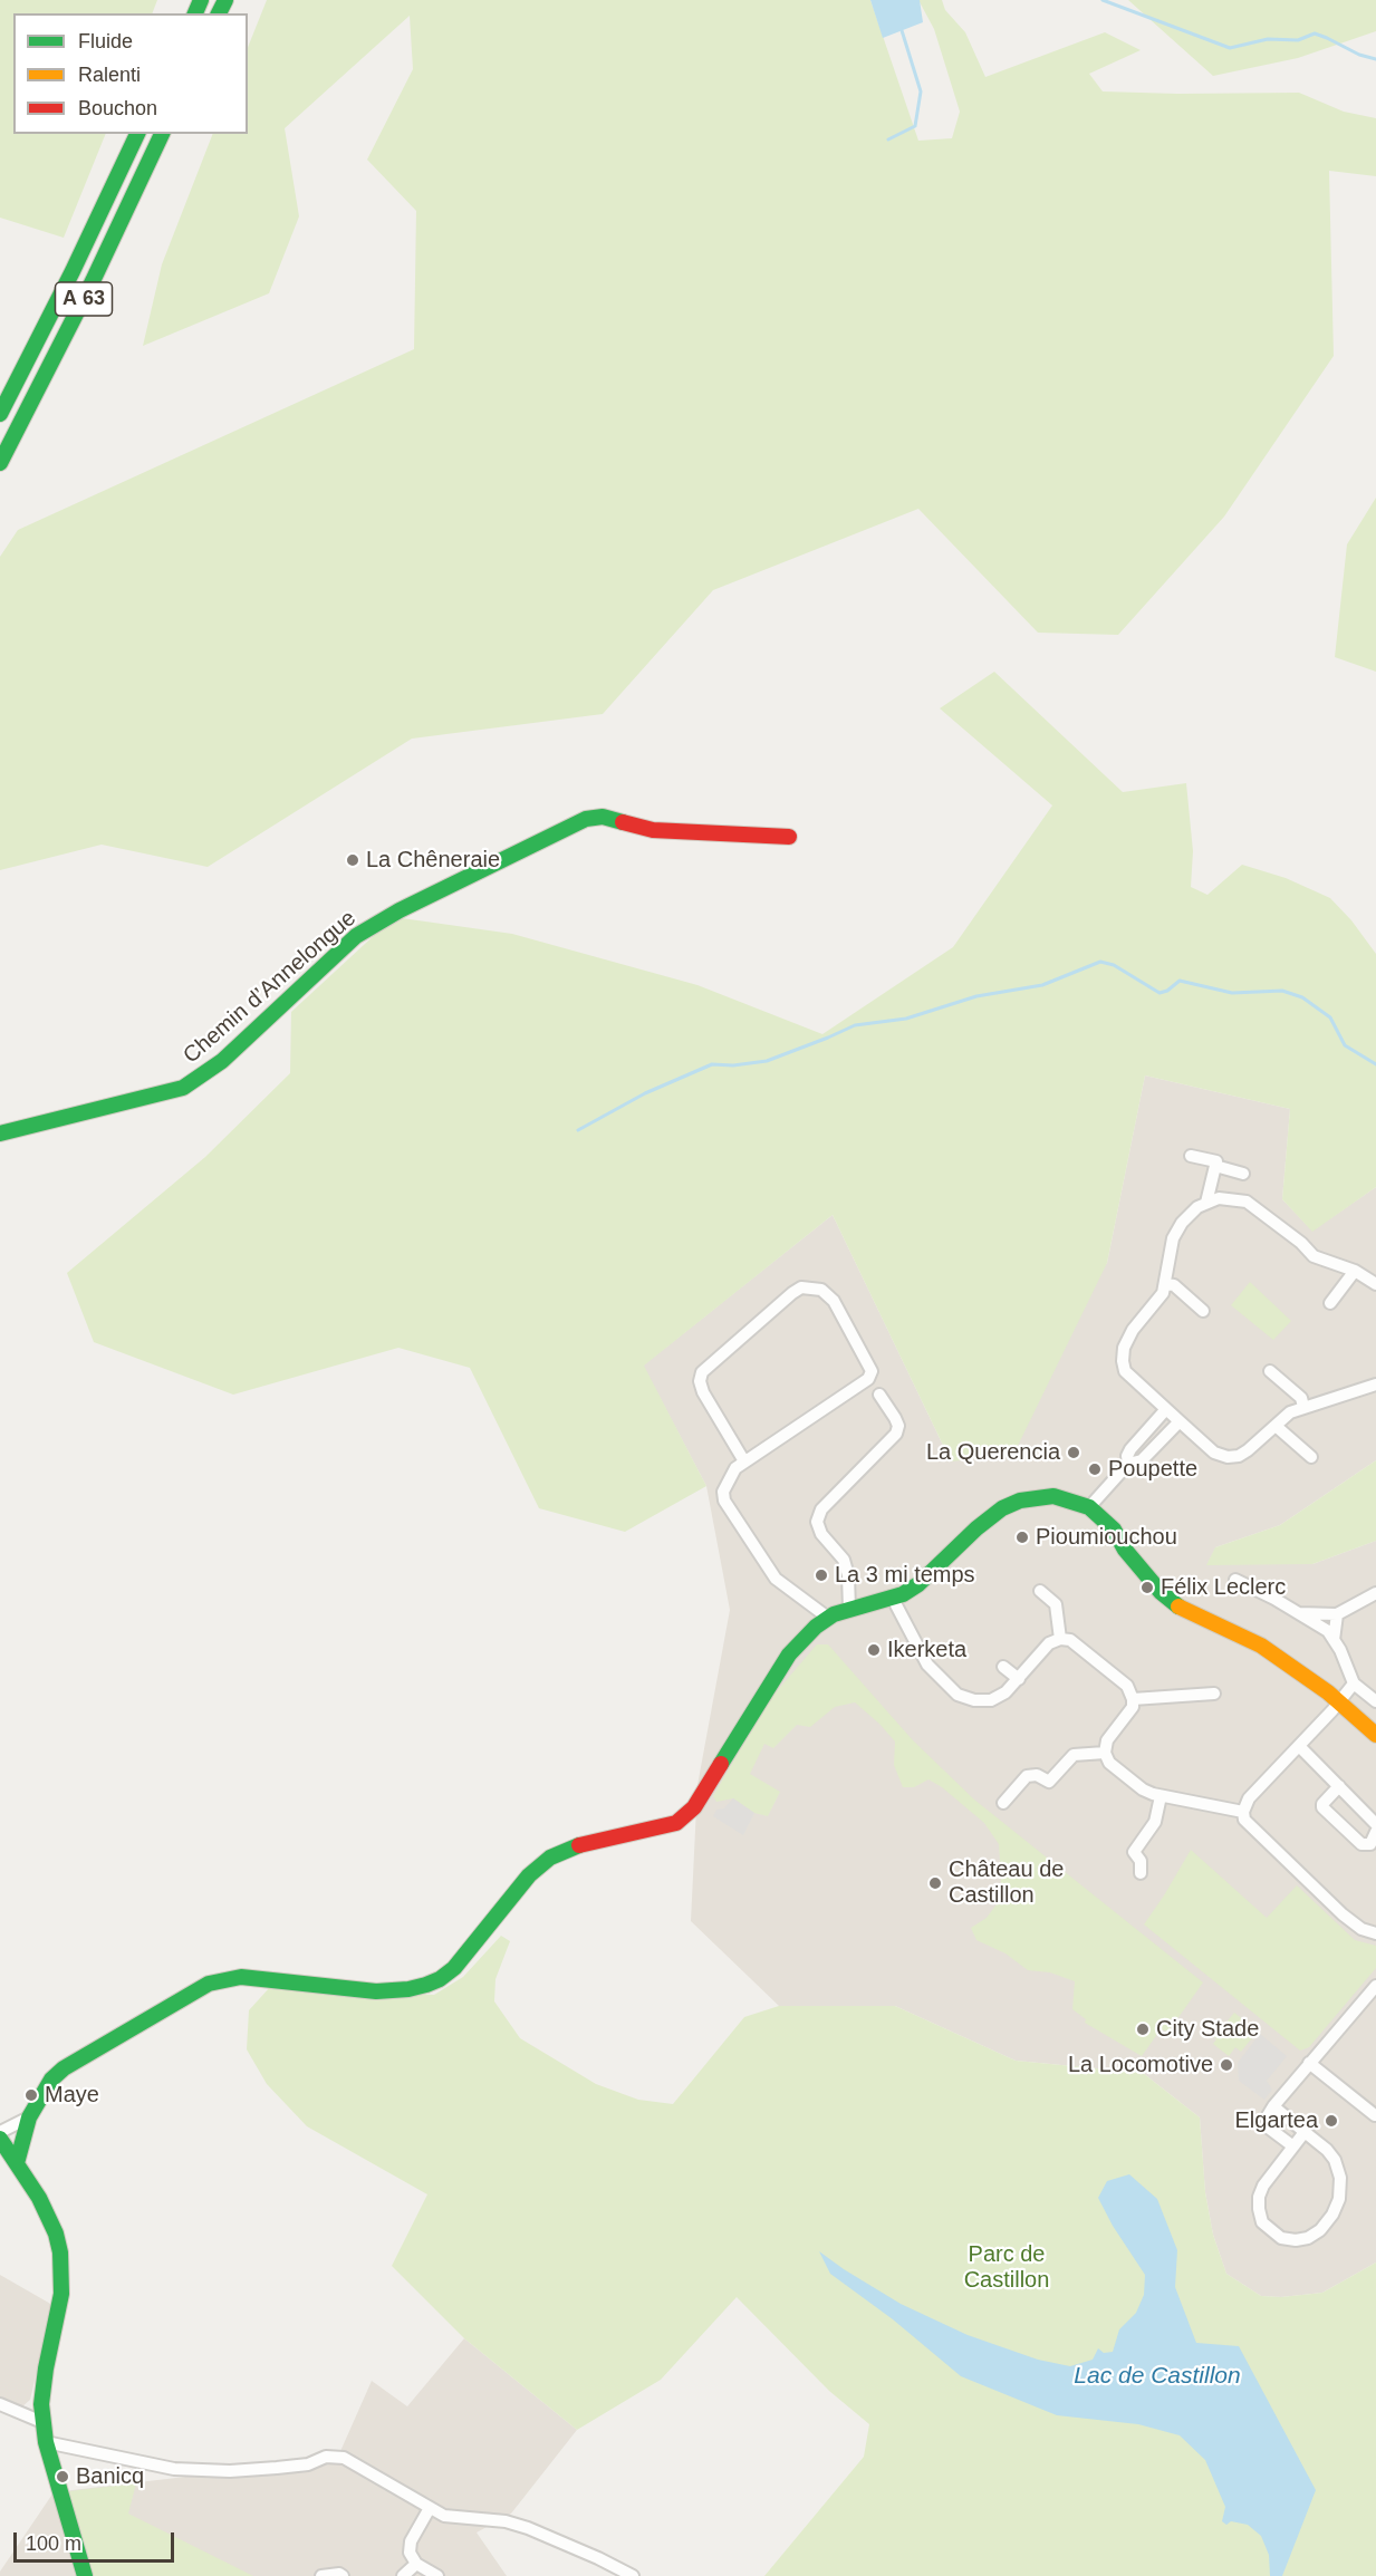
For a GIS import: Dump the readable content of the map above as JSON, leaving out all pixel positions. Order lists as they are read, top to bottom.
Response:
{
  "streets": {
    "main road": ["A 63", "Chemin d’Annelongue"]
  },
  "water": ["Lac de Castillon"],
  "parks": ["Parc de Castillon"],
  "places": [
    "La Chêneraie",
    "La Querencia",
    "Poupette",
    "Pioumiouchou",
    "La 3 mi temps",
    "Félix Leclerc",
    "Ikerketa",
    "Château de Castillon",
    "City Stade",
    "La Locomotive",
    "Maye",
    "Elgartea",
    "Banicq"
  ],
  "legend": ["Fluide", "Ralenti", "Bouchon"],
  "scale_bar": "100 m"
}
